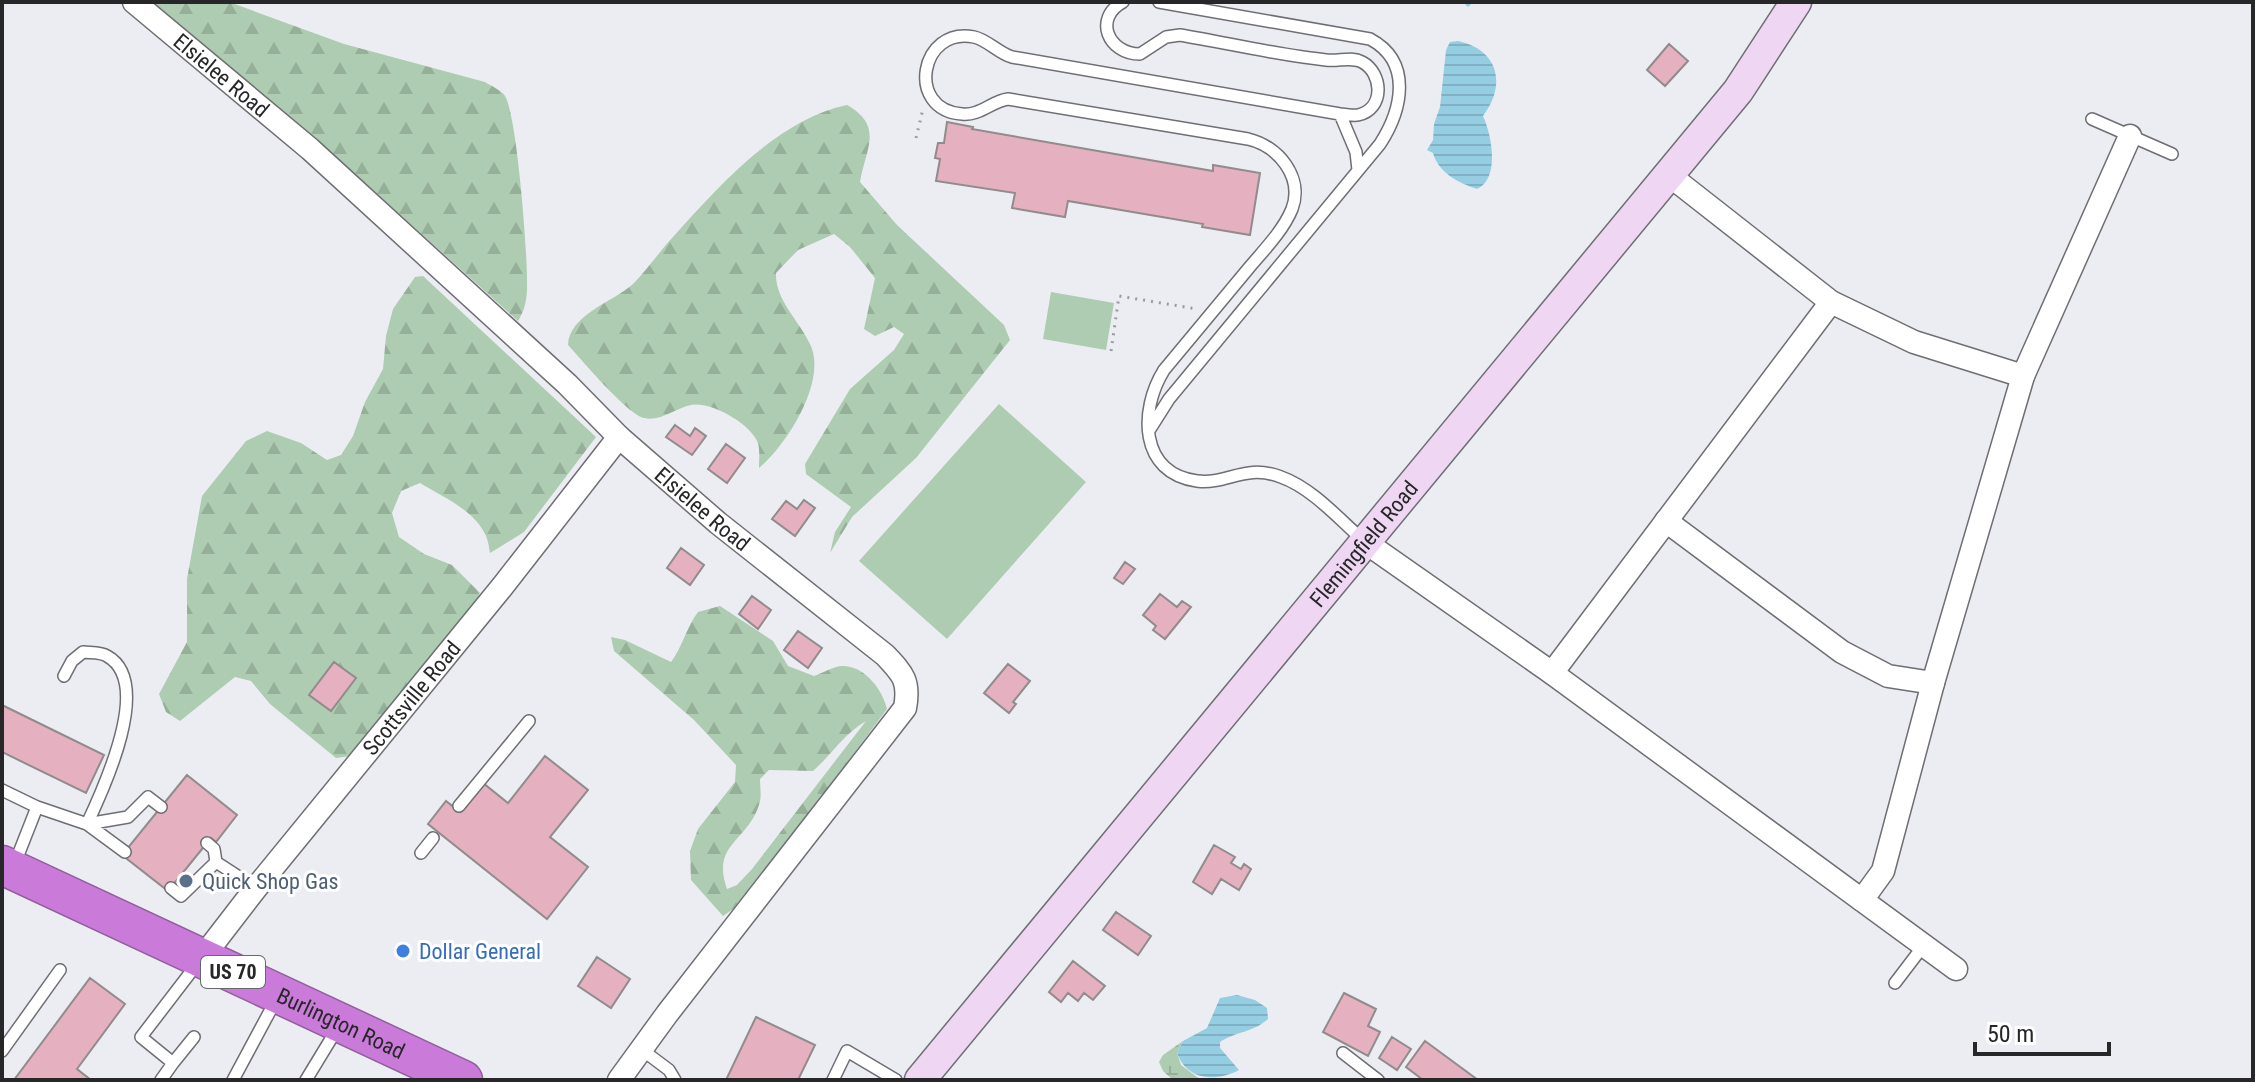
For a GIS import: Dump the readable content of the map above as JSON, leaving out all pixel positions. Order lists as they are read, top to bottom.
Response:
{
  "streets": {
    "highway": ["US 70", "Burlington Road"],
    "street": ["Elsielee Road", "Flemingfield Road", "Scottsville Road"]
  },
  "crossings": [
    ["Elsielee Road", "Scottsville Road"],
    ["Scottsville Road", "Burlington Road"]
  ],
  "places": ["Quick Shop Gas", "Dollar General"],
  "scale_bar": "50 m"
}
